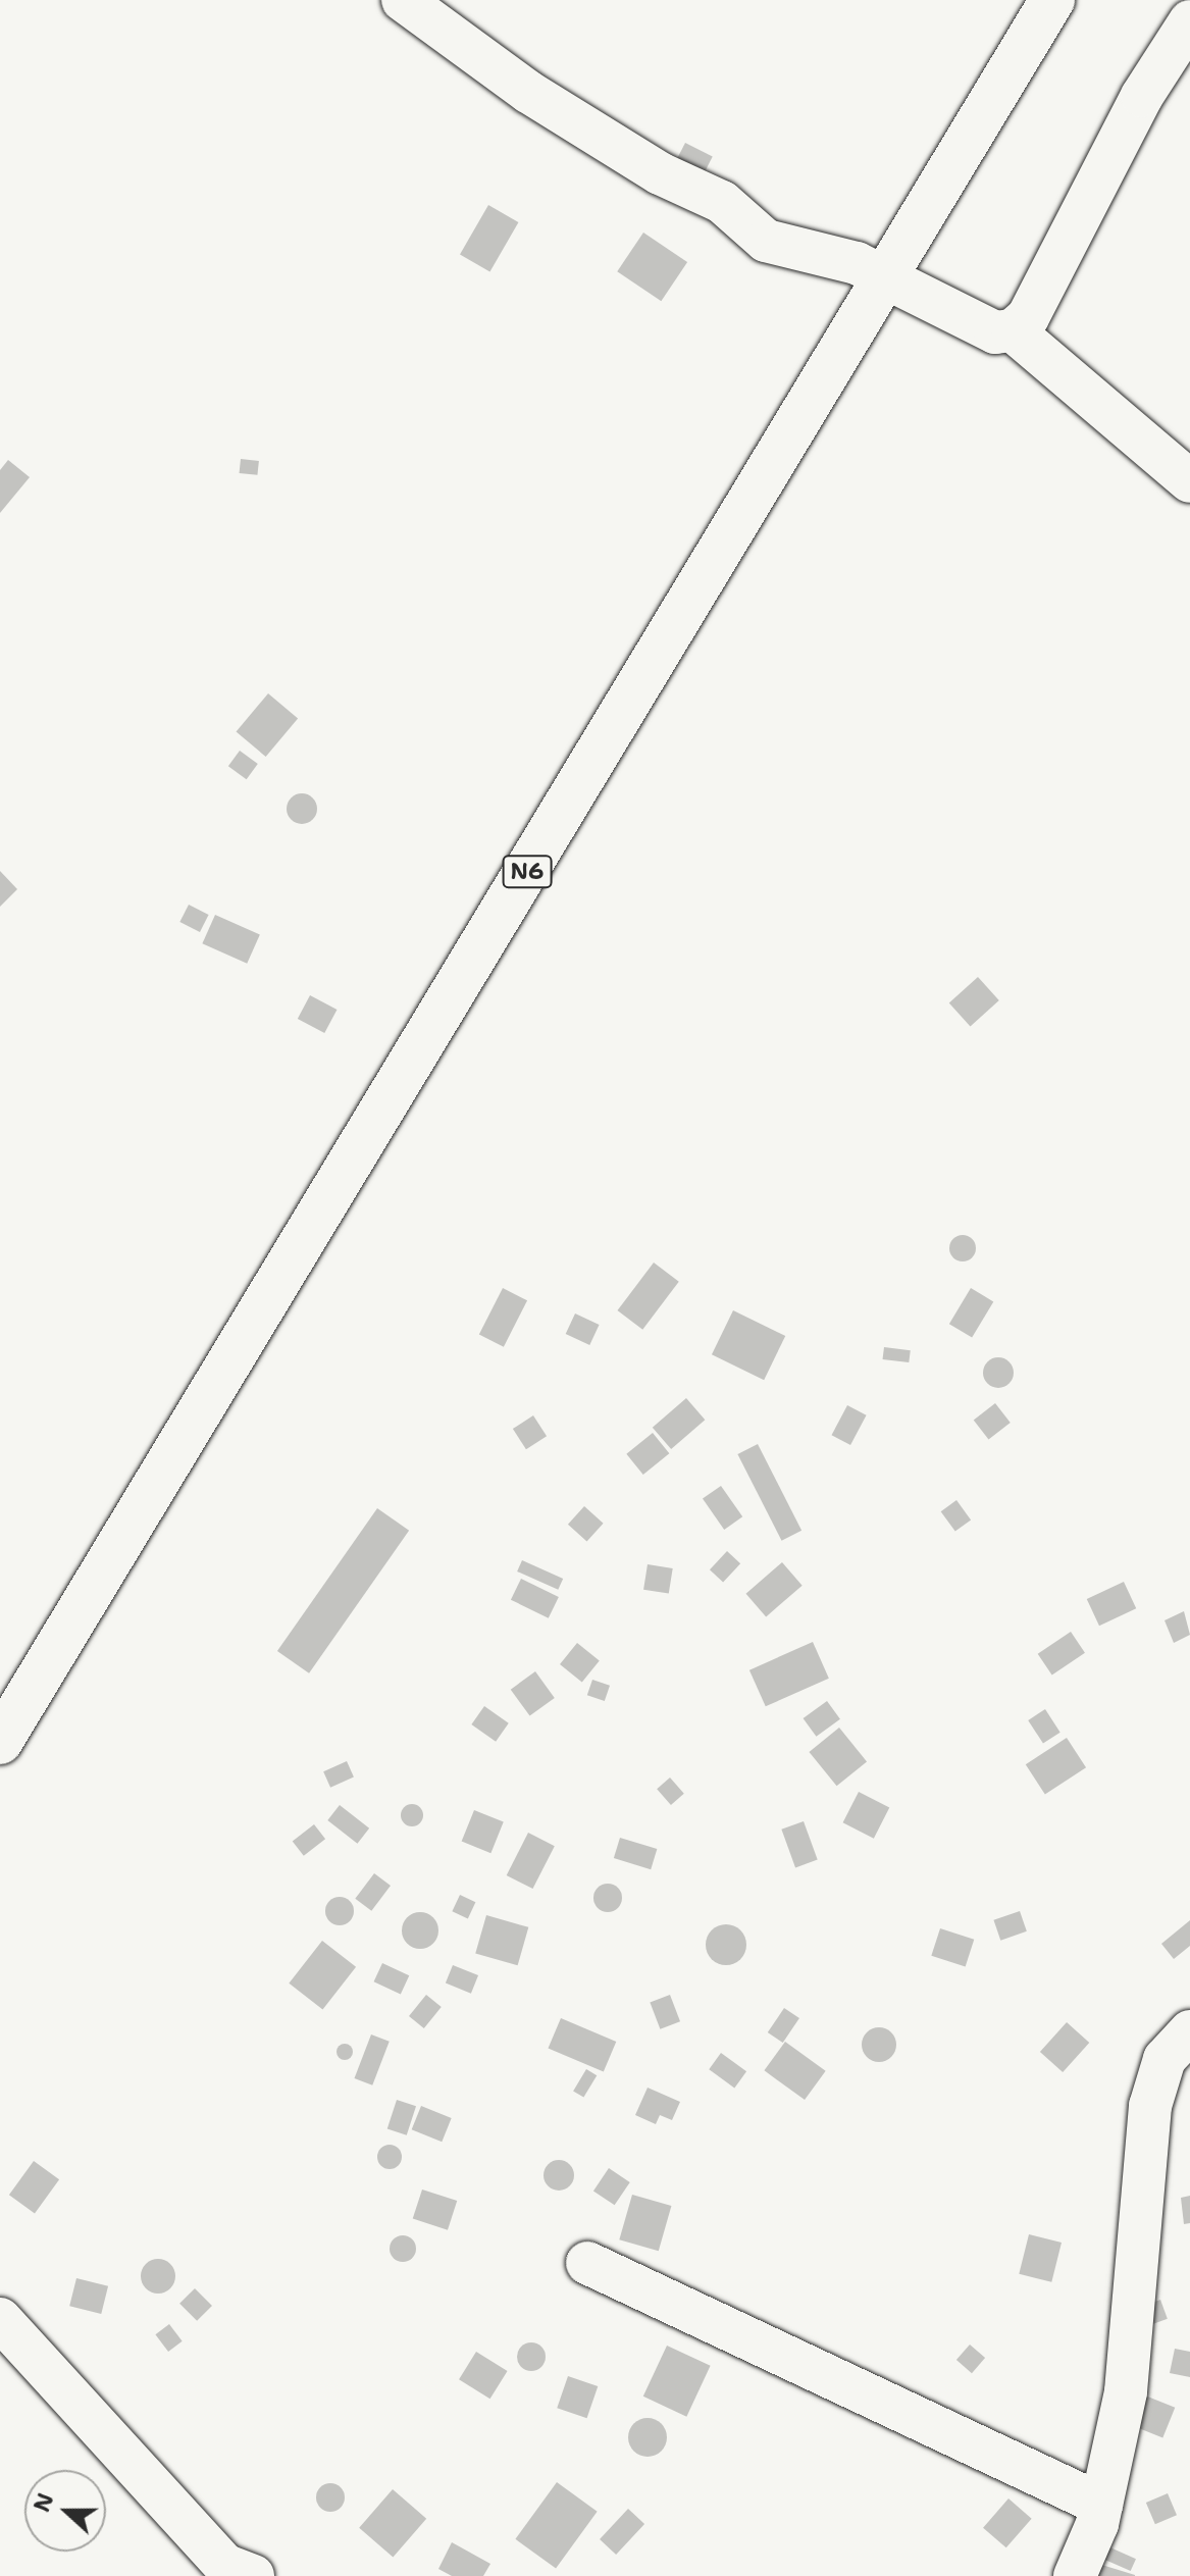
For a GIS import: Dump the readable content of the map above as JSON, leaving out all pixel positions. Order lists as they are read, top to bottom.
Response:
{
  "streets": {
    "highway": ["N6"]
  },
  "north": "left"
}
